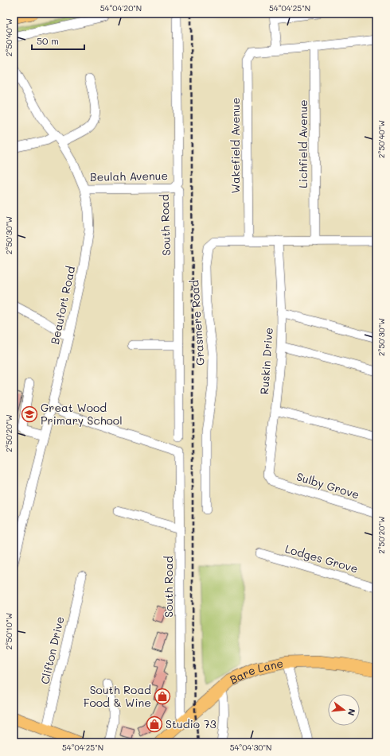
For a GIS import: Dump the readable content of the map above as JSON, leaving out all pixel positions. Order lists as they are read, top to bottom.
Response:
{
  "streets": {
    "main road": ["Bare Lane"],
    "street": [
      "Lichfield Avenue",
      "Wakefield Avenue",
      "Beulah Avenue",
      "South Road",
      "Beaufort Road",
      "Grasmere Road",
      "Ruskin Drive",
      "Sulby Grove",
      "Lodges Grove",
      "Clifton Drive"
    ]
  },
  "crossings": [
    ["Lichfield Avenue", "Grasmere Road"],
    ["Wakefield Avenue", "Grasmere Road"],
    ["Beulah Avenue", "South Road"],
    ["Beulah Avenue", "Beaufort Road"],
    ["South Road", "Beaufort Road"],
    ["South Road", "Bare Lane"],
    ["Grasmere Road", "Ruskin Drive"],
    ["Ruskin Drive", "Sulby Grove"]
  ],
  "places": {
    "school or university": ["Great Wood Primary School"],
    "shop": ["South Road Food & Wine", "Studio 73"]
  },
  "scale_bar": "50 m",
  "north": "right",
  "coordinates": [
    "54°04'20\"N",
    "54°04'25\"N",
    "2°50'40\"W",
    "2°50'30\"W",
    "2°50'20\"W",
    "2°50'10\"W",
    "54°04'30\"N"
  ]
}
